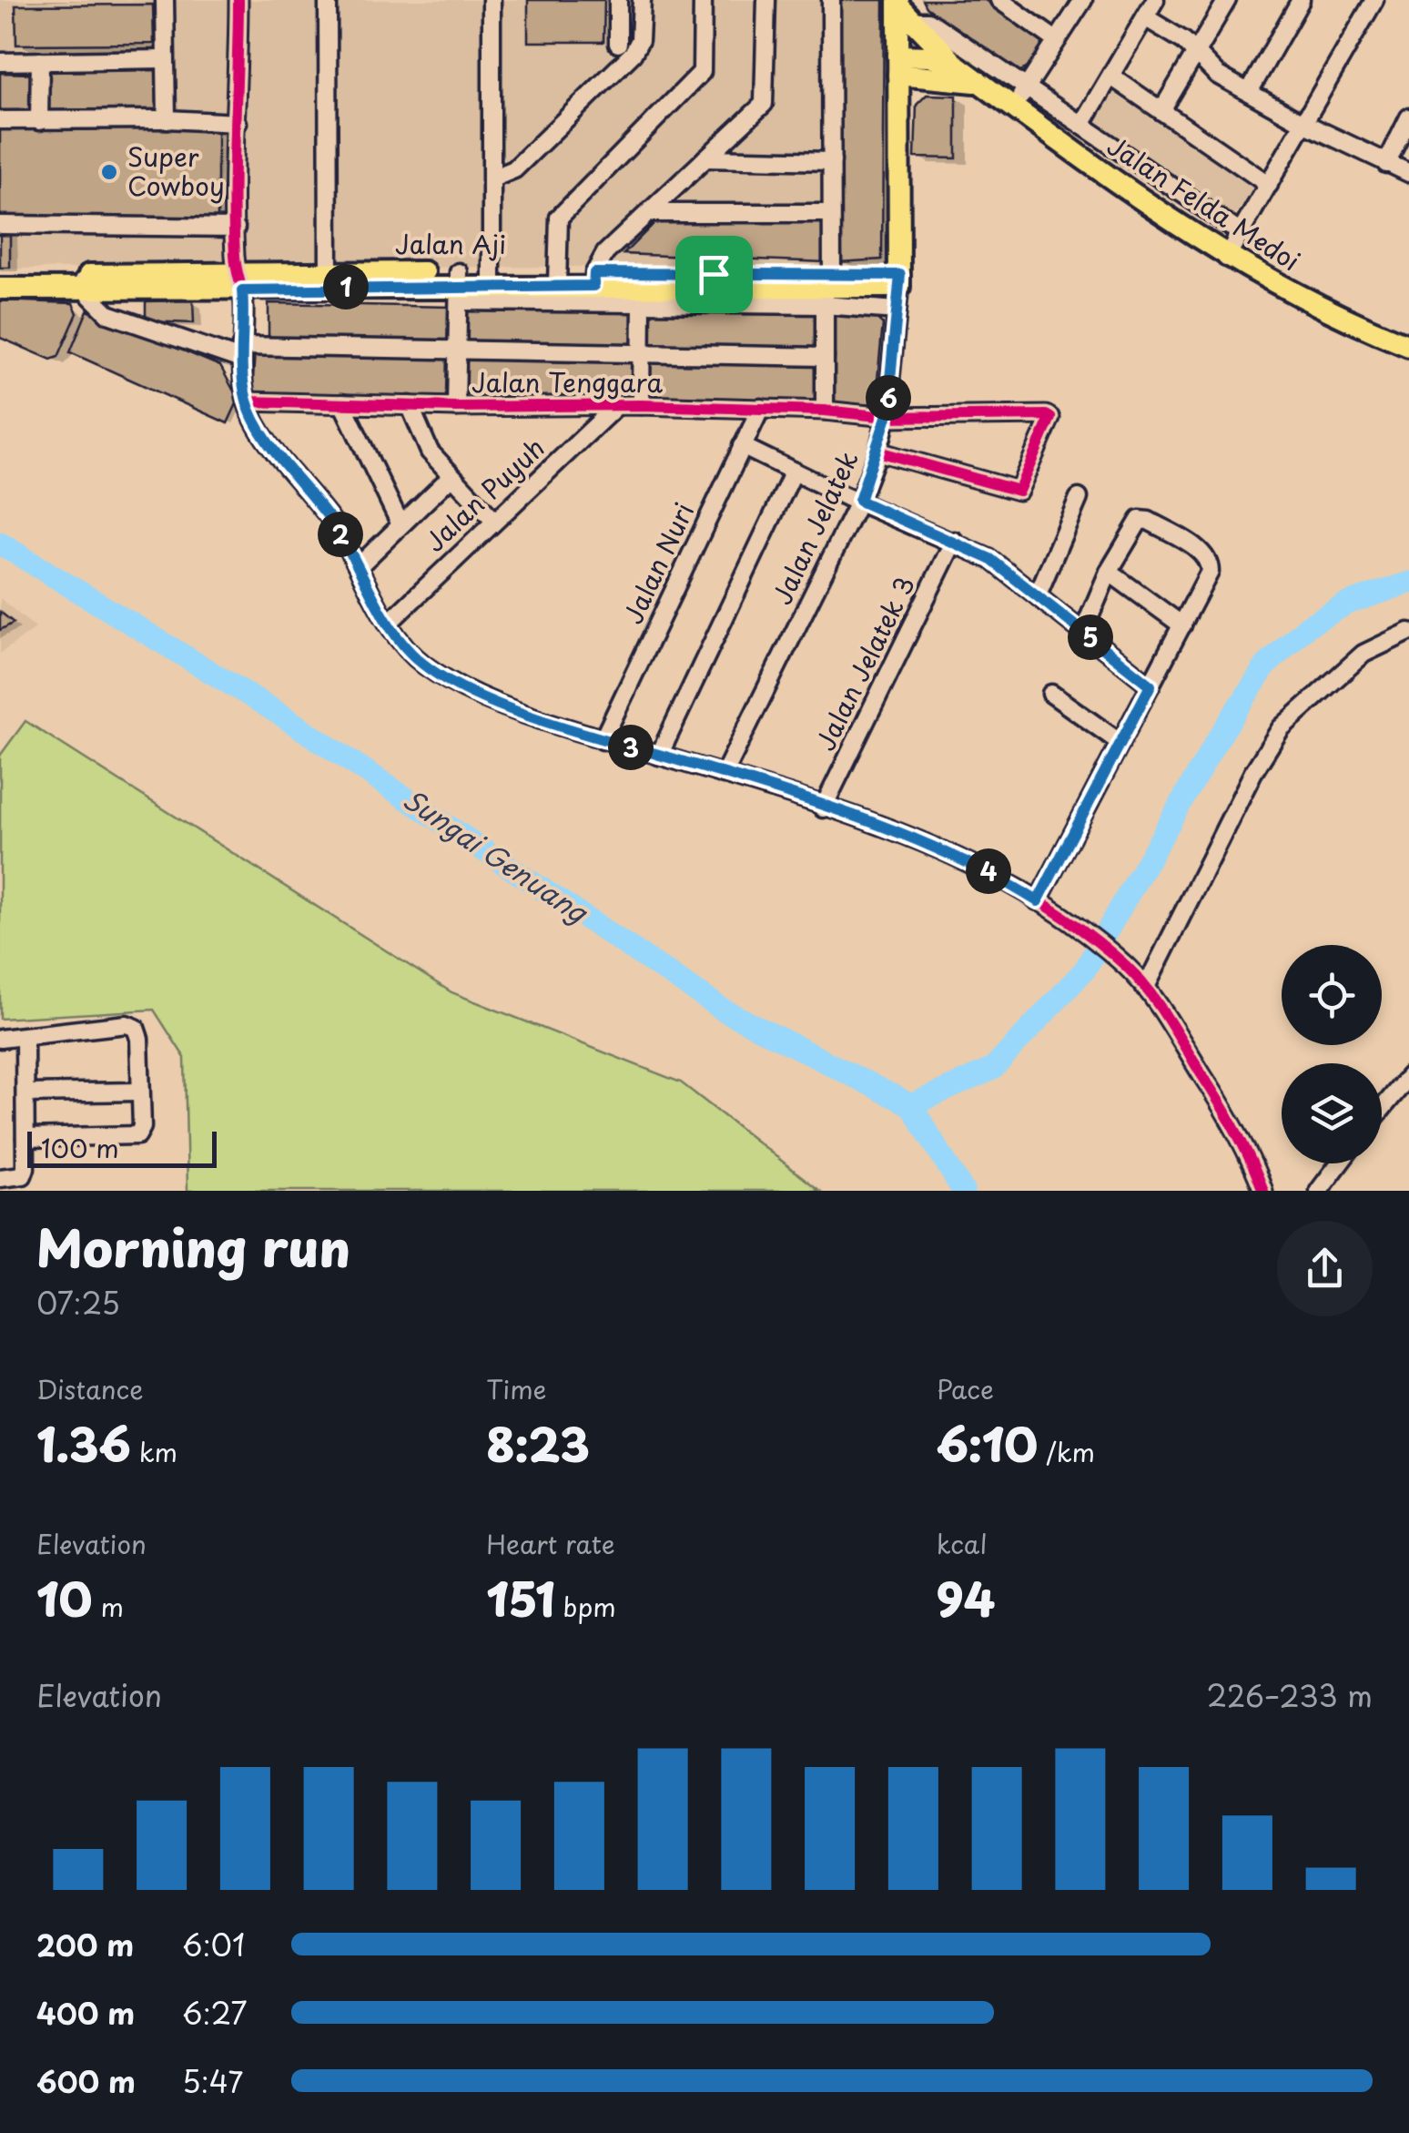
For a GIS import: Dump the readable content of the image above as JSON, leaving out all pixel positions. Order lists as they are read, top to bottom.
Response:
{
  "streets": {
    "main road": ["Jalan Felda Medoi", "Jalan Aji"],
    "street": [
      "Jalan Tenggara",
      "Jalan Puyuh",
      "Jalan Jelatek",
      "Jalan Nuri",
      "Jalan Jelatek 3"
    ]
  },
  "crossings": [
    ["Jalan Aji", "Jalan Jelatek"],
    ["Jalan Tenggara", "Jalan Puyuh"],
    ["Jalan Tenggara", "Jalan Jelatek"],
    ["Jalan Tenggara", "Jalan Nuri"]
  ],
  "water": ["Sungai Genuang"],
  "places": ["Super Cowboy"],
  "scale_bar": "100 m",
  "page": {
    "pins": [
      "1",
      "6",
      "2",
      "5",
      "3",
      "4"
    ],
    "scale": "100 m",
    "heading": ["Morning run", "07:25"],
    "stats": [
      ["Distance", "1.36 km"],
      ["Time", "8:23"],
      ["Pace", "6:10 /km"],
      ["Elevation", "10 m"],
      ["Heart rate", "151 bpm"],
      ["kcal", "94"]
    ],
    "chart": ["Elevation", "226–233 m"],
    "list": [
      {
        "name": "200 m",
        "note": "6:01"
      },
      {
        "name": "400 m",
        "note": "6:27"
      },
      {
        "name": "600 m",
        "note": "5:47"
      }
    ]
  }
}
